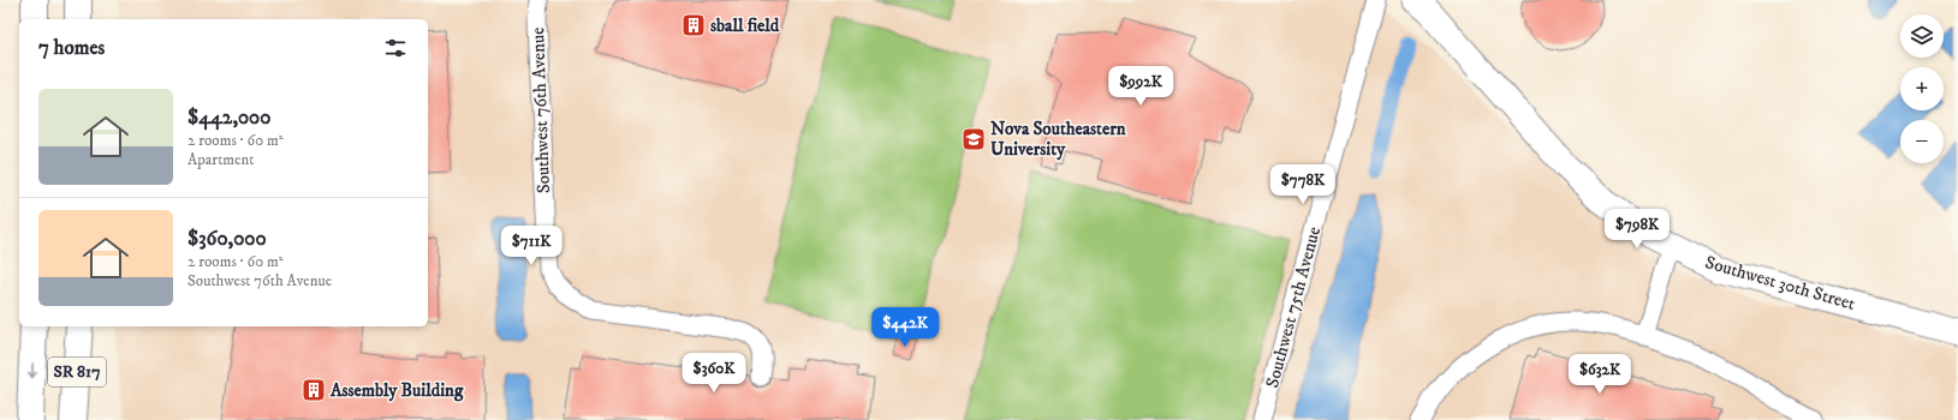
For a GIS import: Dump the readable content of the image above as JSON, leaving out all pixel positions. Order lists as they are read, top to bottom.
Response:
{
  "streets": {
    "main road": ["SR 817"],
    "street": ["Southwest 76th Avenue", "Southwest 30th Street", "Southwest 75th Avenue"]
  },
  "places": {
    "building": ["sball field", "Assembly Building"],
    "school or university": ["Nova Southeastern University"]
  },
  "page": {
    "map_buttons": ["+", "−"],
    "heading": "7 homes",
    "price": [
      "$992K",
      "$778K",
      "$798K",
      "$711K",
      "$442K",
      "$360K",
      "$632K"
    ],
    "list": [
      {
        "name": "$442,000",
        "note": "2 rooms · 60 m² · Apartment"
      },
      {
        "name": "$360,000",
        "note": "2 rooms · 60 m² · Southwest 76th Avenue"
      }
    ]
  }
}
